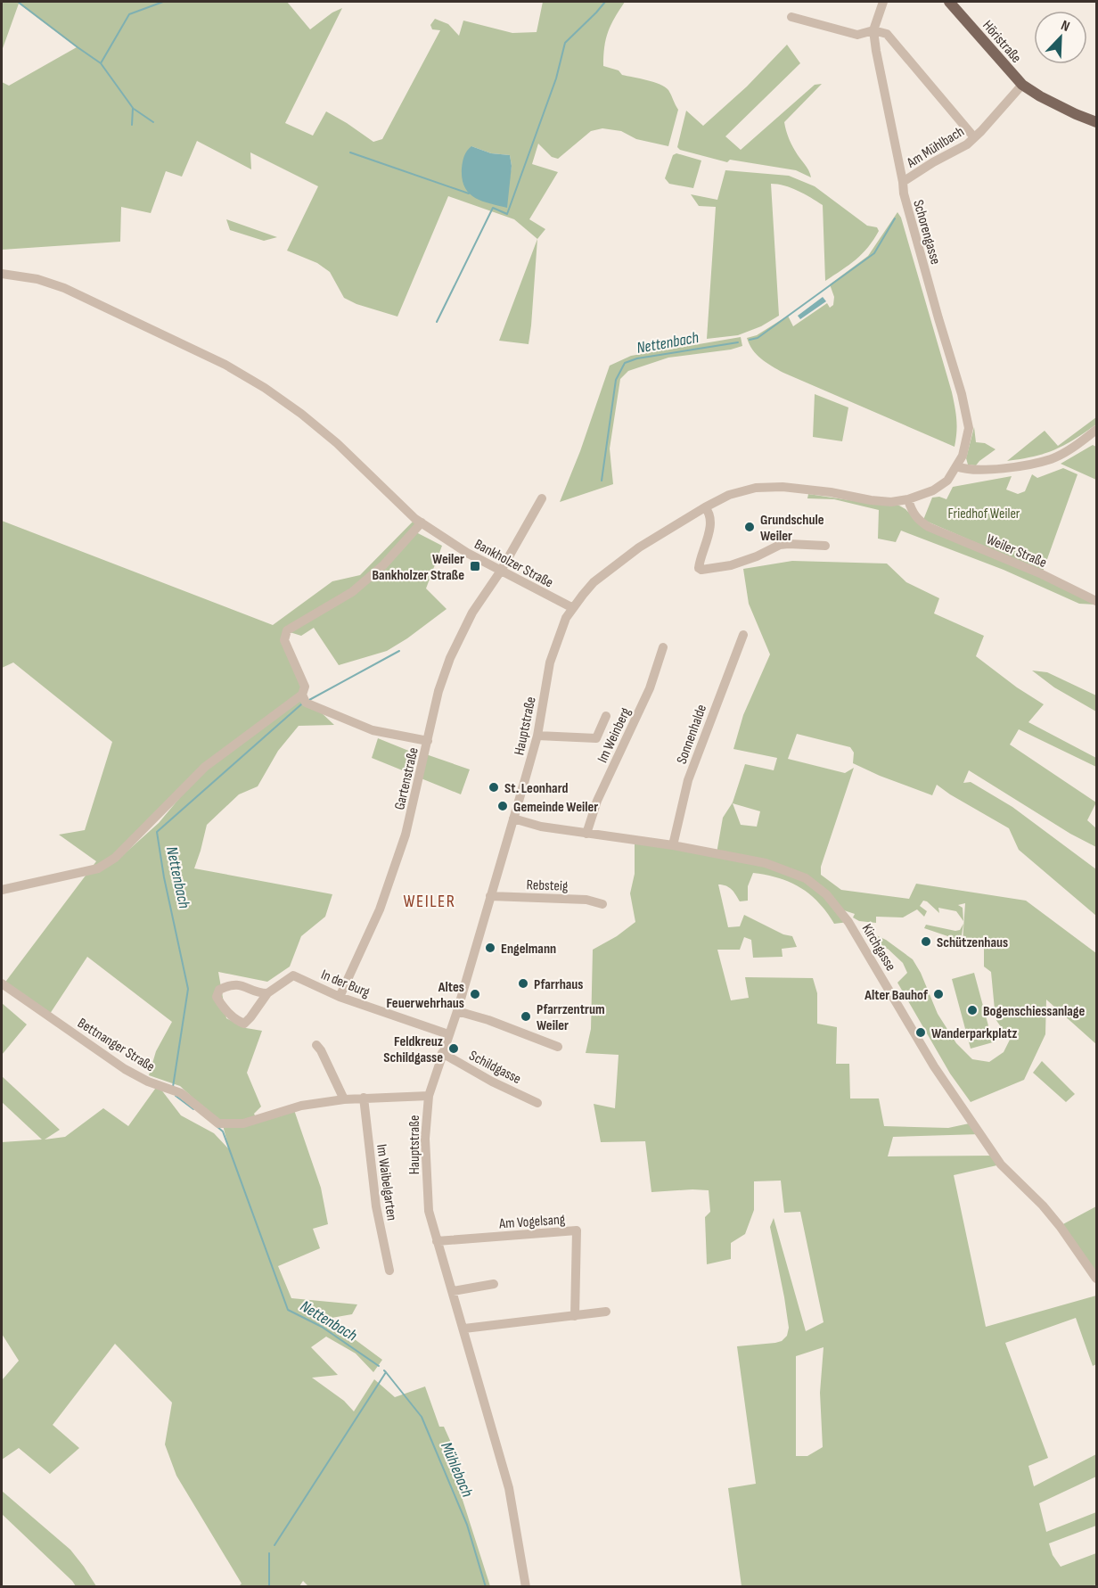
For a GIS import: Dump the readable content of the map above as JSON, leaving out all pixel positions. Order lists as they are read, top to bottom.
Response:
{
  "streets": {
    "main road": ["Höristraße"],
    "street": [
      "Am Mühlbach",
      "Schorengasse",
      "Weiler Straße",
      "Bankholzer Straße",
      "Hauptstraße",
      "Sonnenhalde",
      "Im Weinberg",
      "Gartenstraße",
      "Rebsteig",
      "Kirchgasse",
      "In der Burg",
      "Bettnanger Straße",
      "Schildgasse",
      "Im Waibelgarten",
      "Am Vogelsang"
    ]
  },
  "crossings": [
    ["Höristraße", "Am Mühlbach"],
    ["Am Mühlbach", "Schorengasse"],
    ["Schorengasse", "Hauptstraße"],
    ["Weiler Straße", "Hauptstraße"],
    ["Bankholzer Straße", "Hauptstraße"],
    ["Bankholzer Straße", "Gartenstraße"],
    ["Hauptstraße", "Rebsteig"],
    ["Hauptstraße", "Kirchgasse"],
    ["Hauptstraße", "In der Burg"],
    ["Hauptstraße", "Bettnanger Straße"],
    ["Hauptstraße", "Schildgasse"],
    ["Hauptstraße", "Am Vogelsang"],
    ["Sonnenhalde", "Kirchgasse"],
    ["Im Weinberg", "Kirchgasse"],
    ["Gartenstraße", "In der Burg"],
    ["Bettnanger Straße", "Im Waibelgarten"]
  ],
  "districts": ["WEILER"],
  "water": ["Nettenbach", "Mühlebach"],
  "parks": ["Friedhof Weiler"],
  "places": {
    "other": [
      "Grundschule Weiler",
      "St. Leonhard",
      "Gemeinde Weiler",
      "Schützenhaus",
      "Engelmann",
      "Pfarrhaus",
      "Altes Feuerwehrhaus",
      "Alter Bauhof",
      "Bogenschiessanlage",
      "Pfarrzentrum Weiler",
      "Wanderparkplatz",
      "Feldkreuz Schildgasse"
    ],
    "transit": ["Weiler Bankholzer Straße"]
  },
  "north": "top right"
}
